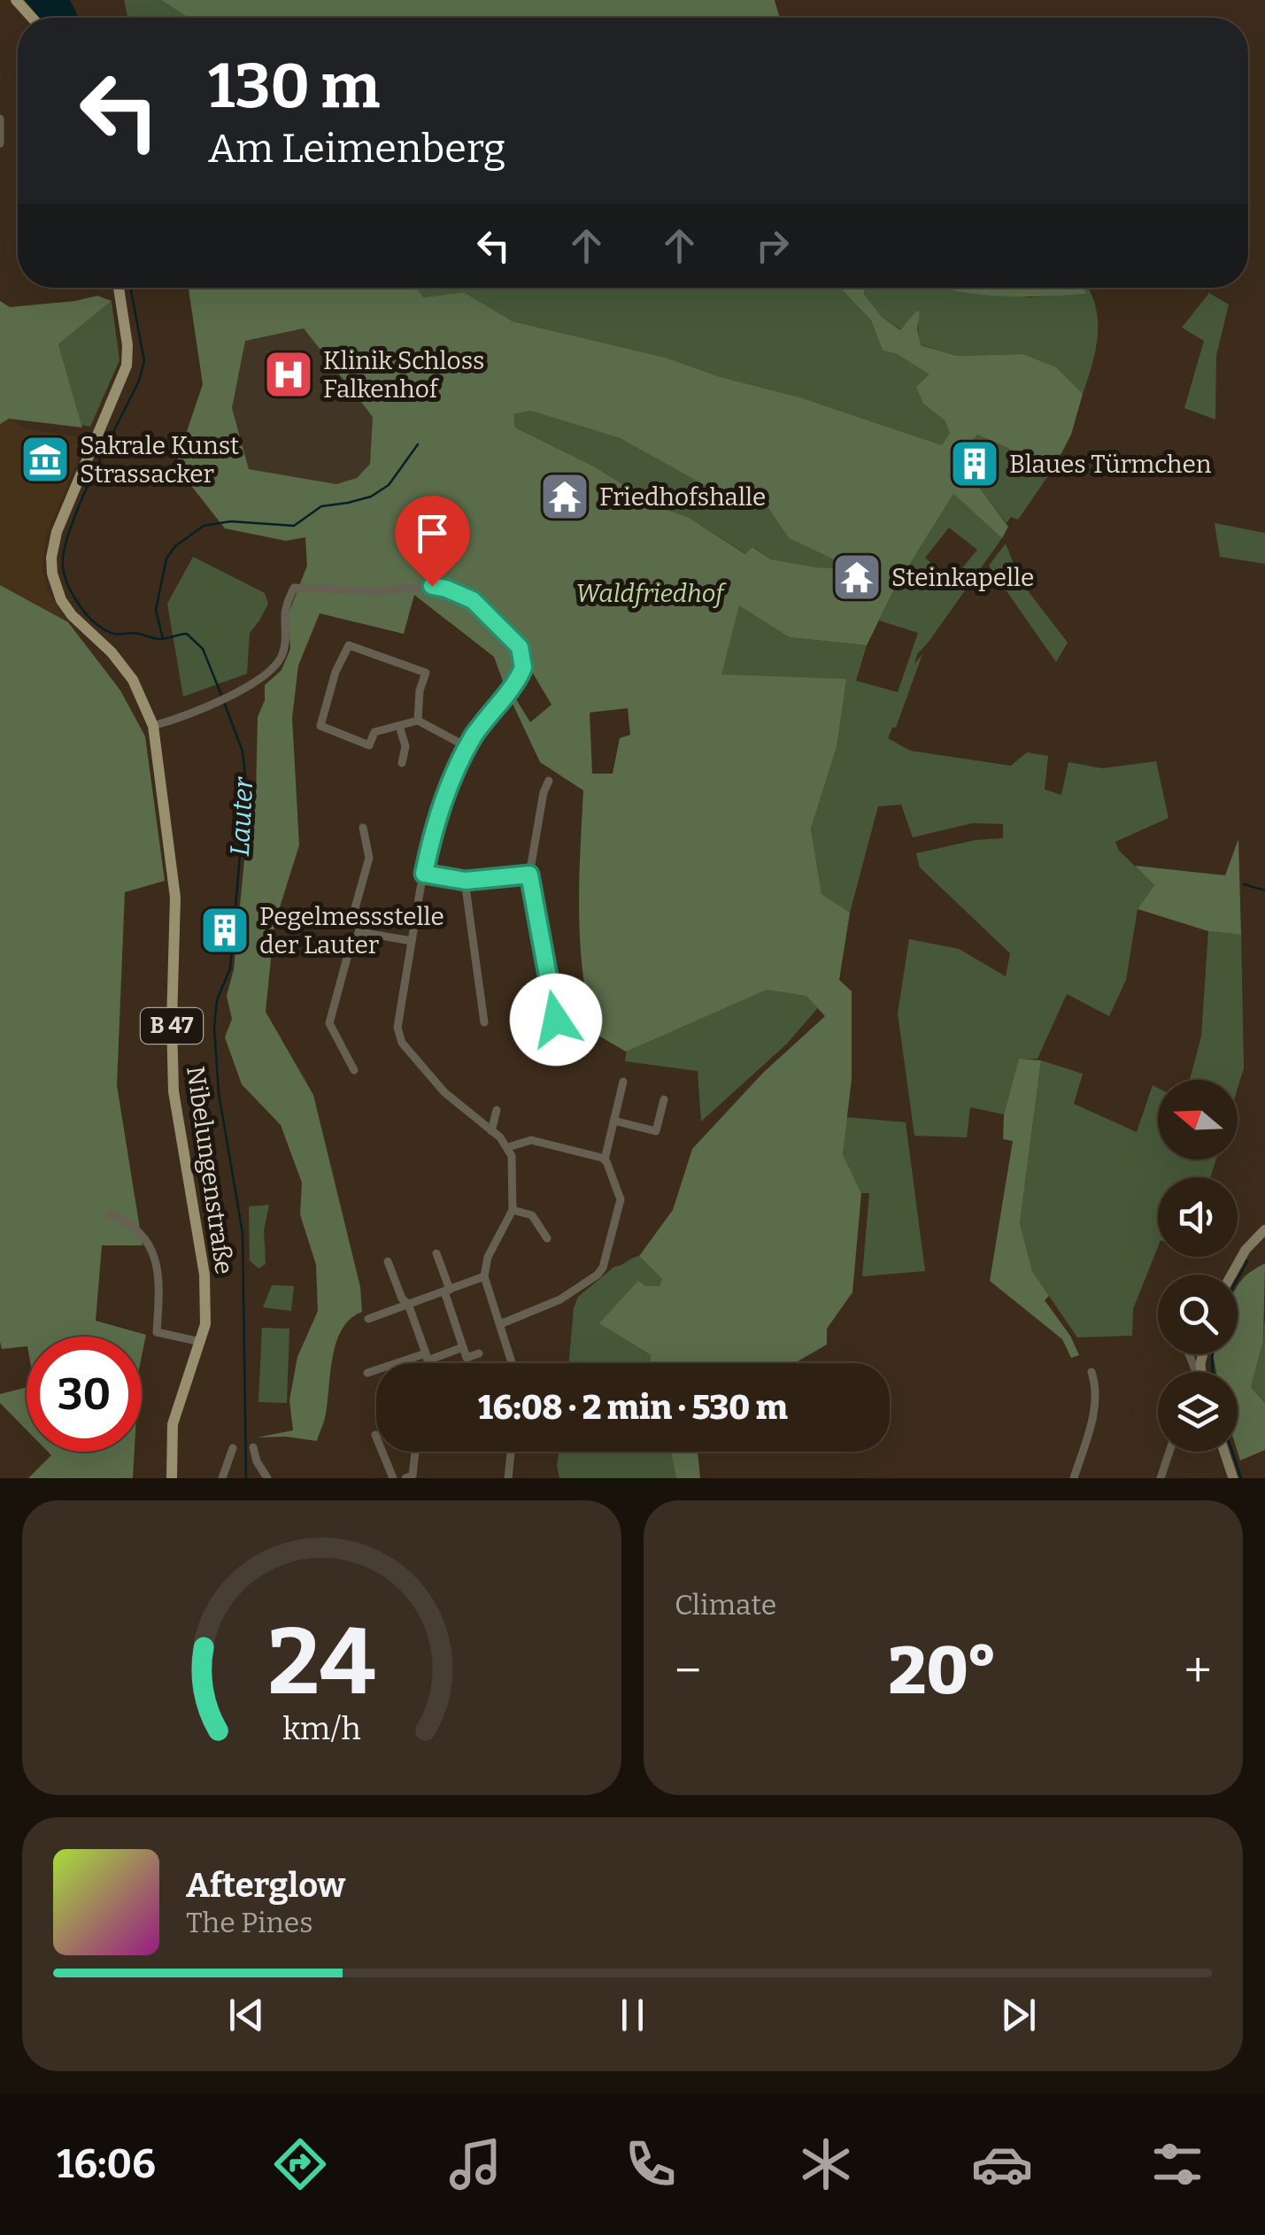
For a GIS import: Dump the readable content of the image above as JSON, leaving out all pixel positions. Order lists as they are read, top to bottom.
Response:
{
  "streets": {
    "main road": ["B 47", "Nibelungenstraße"]
  },
  "water": ["Lauter"],
  "parks": ["Waldfriedhof"],
  "places": {
    "hospital": ["Klinik Schloss Falkenhof"],
    "museum": ["Sakrale Kunst Strassacker"],
    "building": ["Blaues Türmchen", "Pegelmessstelle der Lauter"],
    "temple": ["Friedhofshalle", "Steinkapelle"]
  },
  "north": "left",
  "page": {
    "turn": ["130 m", "Am Leimenberg"],
    "limit": "30",
    "trip": "16:08 · 2 min · 530 m",
    "tile": "Climate",
    "heat": ["−", "20°", "+"],
    "song": ["Afterglow", "The Pines"],
    "tabs": "16:06",
    "gauge": ["24", "km/h"]
  }
}
